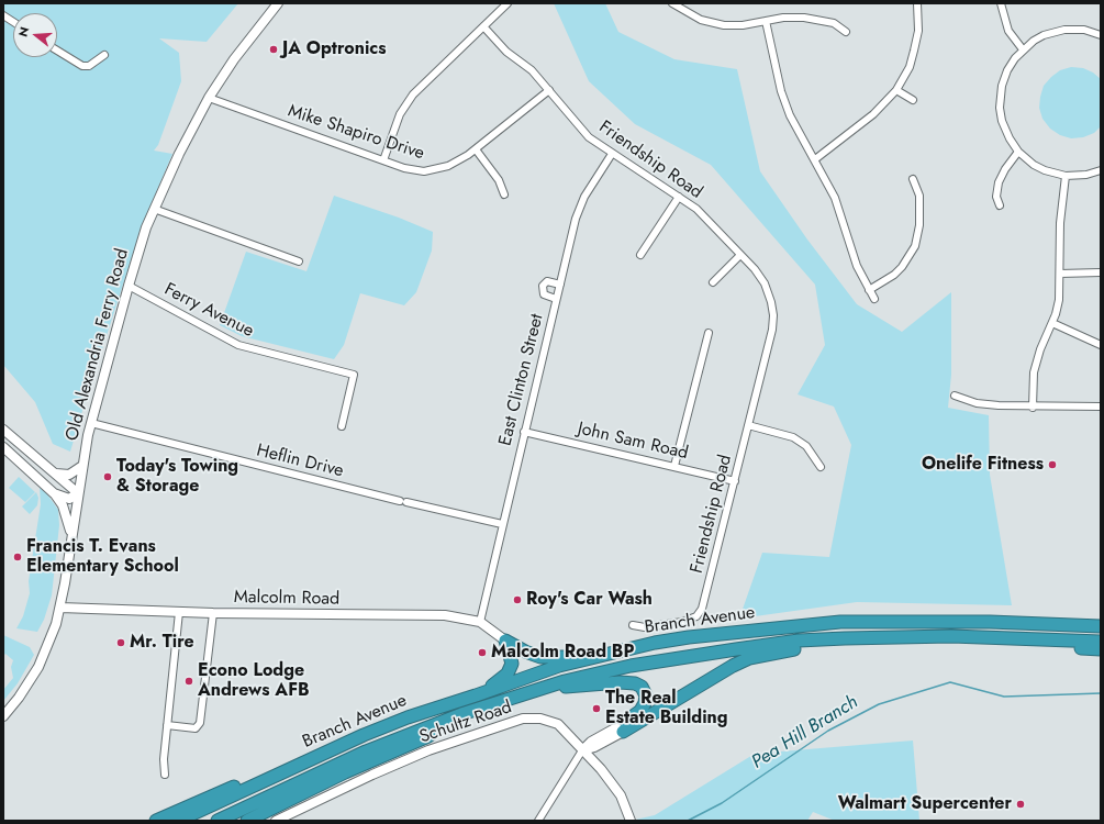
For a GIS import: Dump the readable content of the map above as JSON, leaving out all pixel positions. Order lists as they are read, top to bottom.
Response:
{
  "streets": {
    "highway": ["Branch Avenue"],
    "street": [
      "Mike Shapiro Drive",
      "Friendship Road",
      "Ferry Avenue",
      "Old Alexandria Ferry Road",
      "East Clinton Street",
      "John Sam Road",
      "Heflin Drive",
      "Malcolm Road",
      "Schultz Road"
    ]
  },
  "crossings": [
    ["Mike Shapiro Drive", "Friendship Road"],
    ["Mike Shapiro Drive", "Old Alexandria Ferry Road"],
    ["Friendship Road", "East Clinton Street"],
    ["Friendship Road", "John Sam Road"],
    ["Ferry Avenue", "Old Alexandria Ferry Road"],
    ["Old Alexandria Ferry Road", "Heflin Drive"],
    ["Old Alexandria Ferry Road", "Malcolm Road"],
    ["East Clinton Street", "John Sam Road"],
    ["East Clinton Street", "Heflin Drive"],
    ["East Clinton Street", "Malcolm Road"]
  ],
  "water": ["Pea Hill Branch"],
  "places": [
    "JA Optronics",
    "Onelife Fitness",
    "Today's Towing & Storage",
    "Francis T. Evans Elementary School",
    "Roy's Car Wash",
    "Mr. Tire",
    "Malcolm Road BP",
    "Econo Lodge Andrews AFB",
    "The Real Estate Building",
    "Walmart Supercenter"
  ],
  "north": "left"
}
